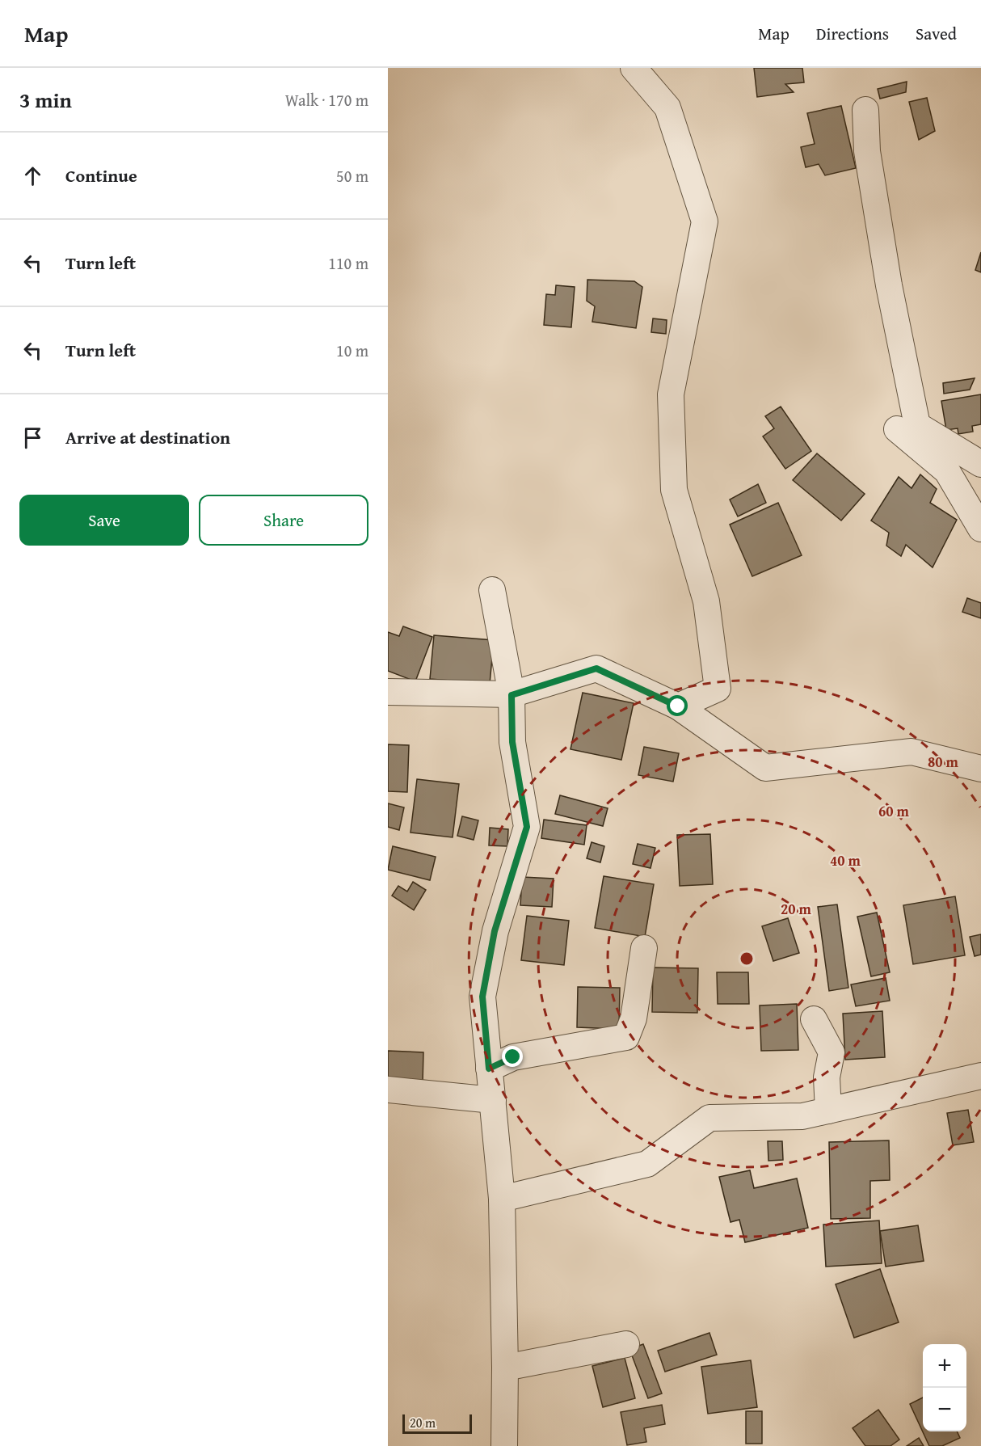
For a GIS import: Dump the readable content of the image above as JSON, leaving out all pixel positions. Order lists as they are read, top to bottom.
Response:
{
  "scale_bar": "20 m",
  "page": {
    "header": "Map",
    "nav": ["Map", "Directions", "Saved"],
    "heading": ["3 min", "Walk · 170 m"],
    "list": [
      ["Continue", "50 m"],
      ["Turn left", "110 m"],
      ["Turn left", "10 m"],
      "Arrive at destination"
    ],
    "buttons": ["Save", "Share"],
    "map_buttons": ["+", "−"],
    "scale": "20 m"
  },
  "rings": [
    "80 m",
    "60 m",
    "40 m",
    "20 m"
  ]
}
